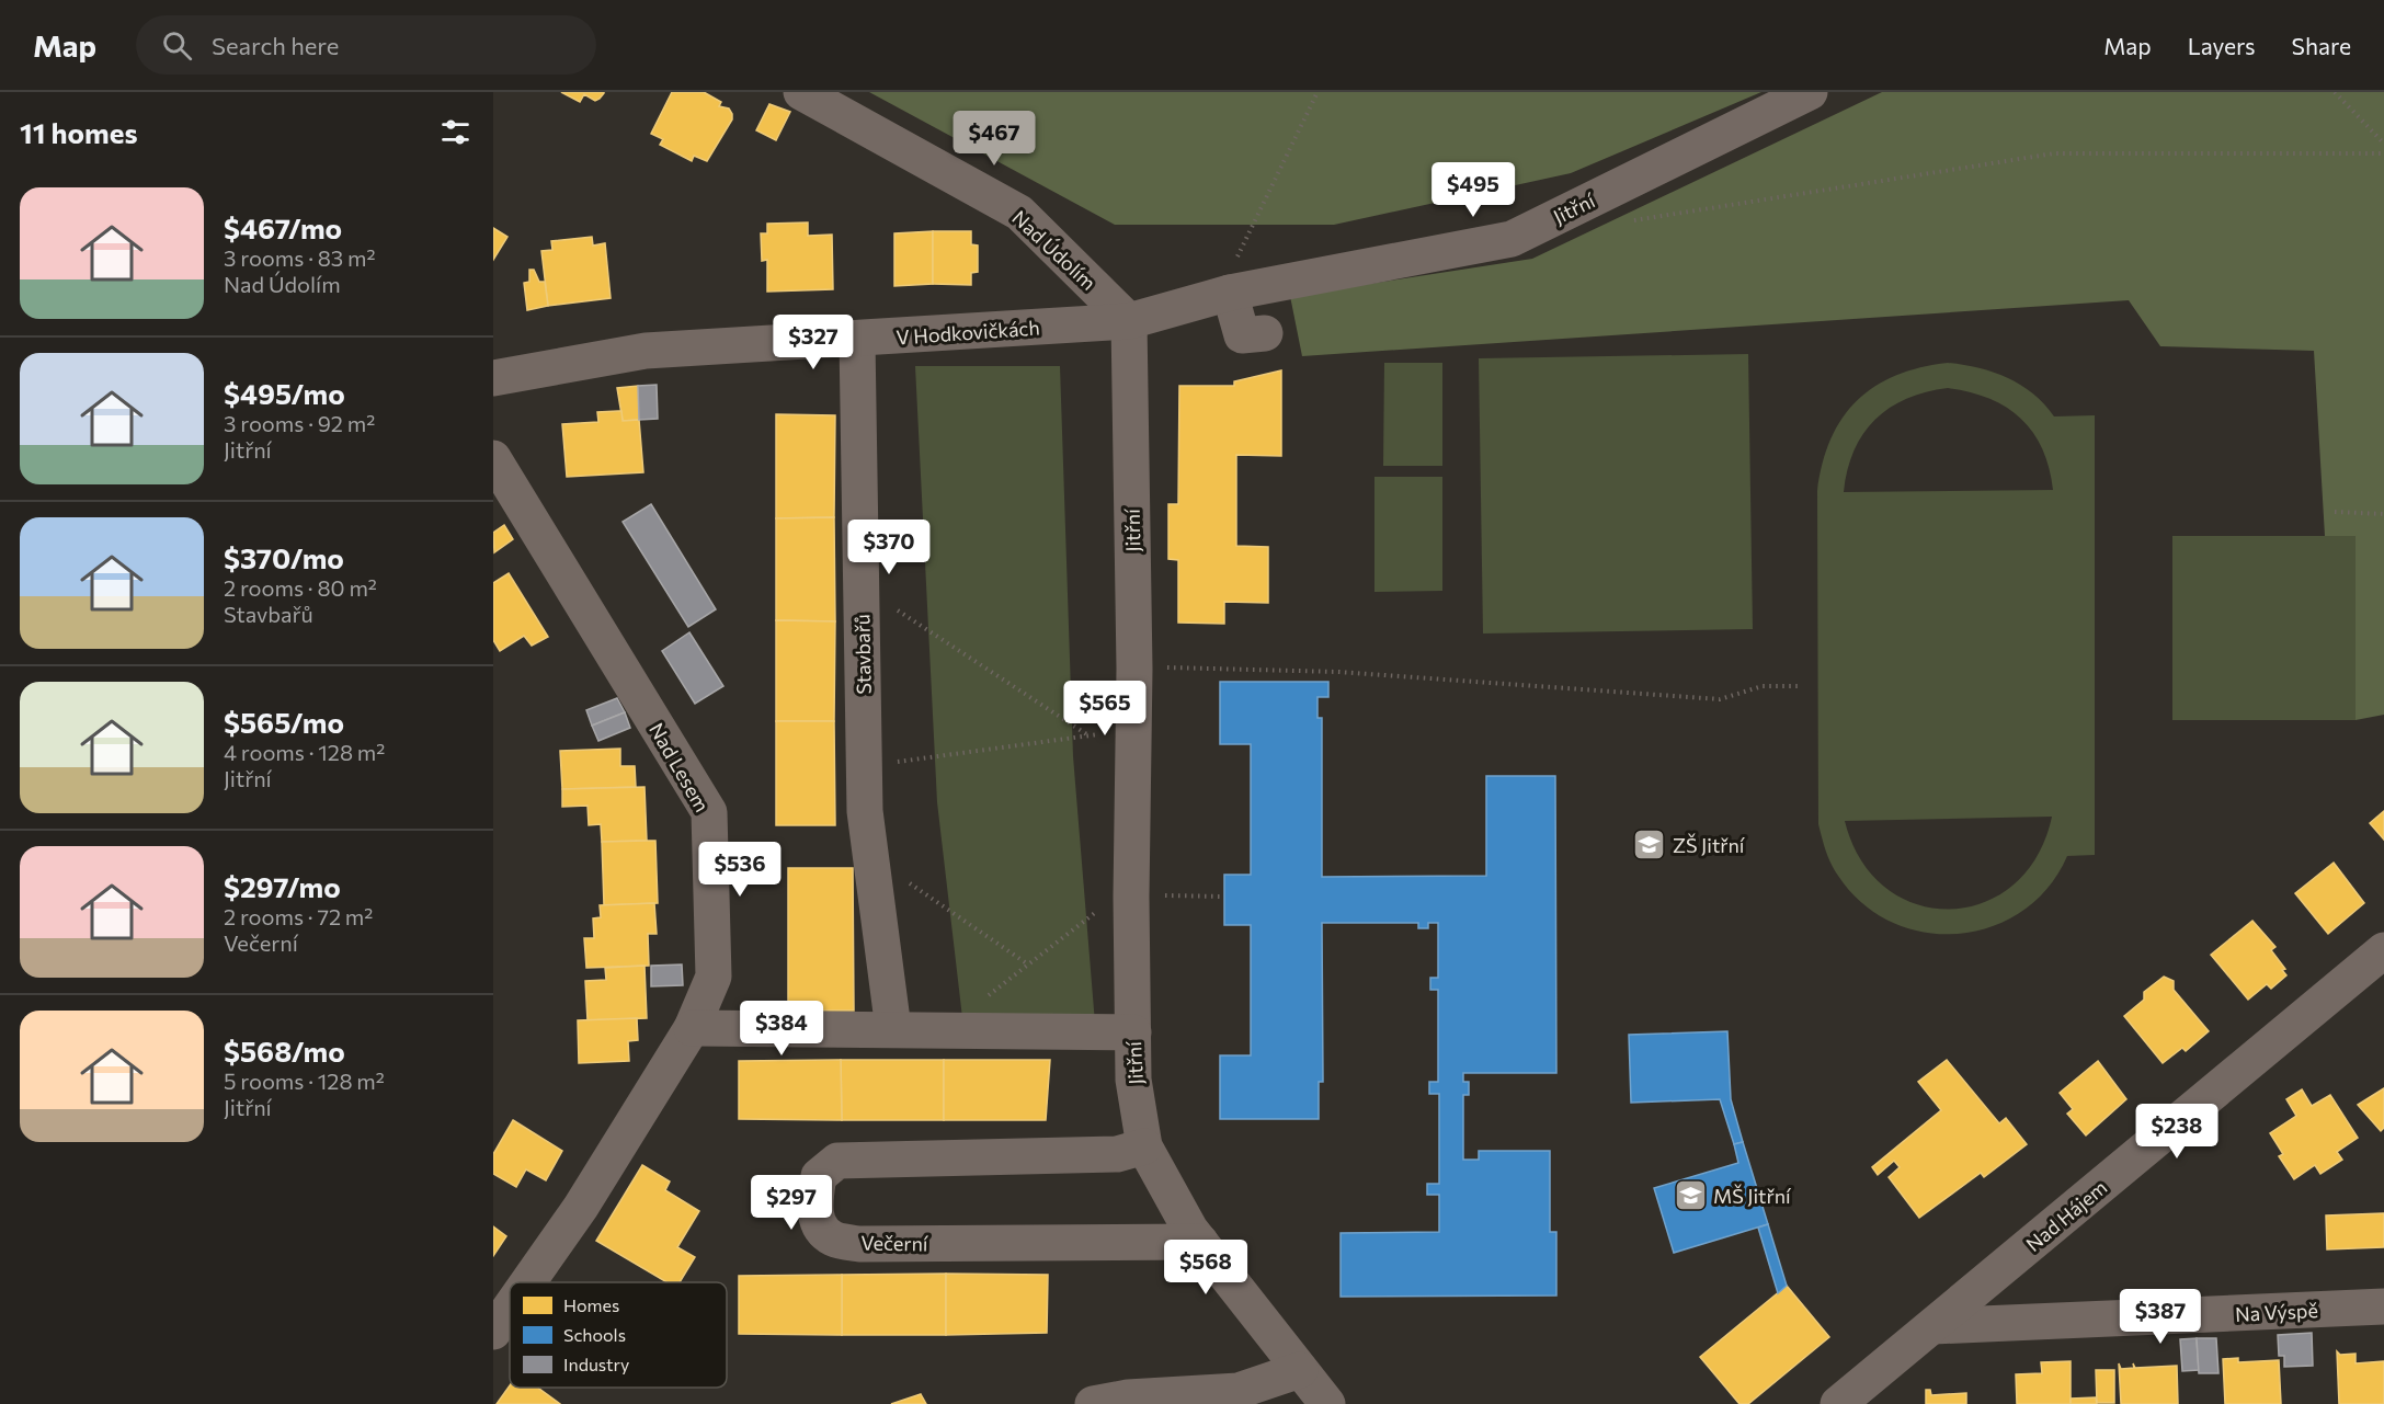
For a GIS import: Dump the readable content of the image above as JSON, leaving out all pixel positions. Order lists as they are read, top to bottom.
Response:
{
  "streets": {
    "street": [
      "Jitřní",
      "Nad Údolím",
      "V Hodkovičkách",
      "Stavbařů",
      "Nad Lesem",
      "Nad Hájem",
      "Večerní",
      "Na Výspě"
    ]
  },
  "crossings": [
    ["Jitřní", "Nad Údolím"],
    ["Jitřní", "V Hodkovičkách"],
    ["Jitřní", "Večerní"],
    ["Nad Údolím", "V Hodkovičkách"],
    ["V Hodkovičkách", "Stavbařů"],
    ["Nad Hájem", "Na Výspě"]
  ],
  "places": {
    "school or university": ["ZŠ Jitřní", "MŠ Jitřní"]
  },
  "legend": ["Homes", "Schools", "Industry"],
  "page": {
    "header": "Map",
    "search": "Search here",
    "nav": ["Map", "Layers", "Share"],
    "heading": "11 homes",
    "price": [
      "$467",
      "$495",
      "$327",
      "$370",
      "$565",
      "$536",
      "$384",
      "$238",
      "$297",
      "$568",
      "$387"
    ],
    "list": [
      {
        "name": "$467/mo",
        "note": "3 rooms · 83 m² · Nad Údolím"
      },
      {
        "name": "$495/mo",
        "note": "3 rooms · 92 m² · Jitřní"
      },
      {
        "name": "$370/mo",
        "note": "2 rooms · 80 m² · Stavbařů"
      },
      {
        "name": "$565/mo",
        "note": "4 rooms · 128 m² · Jitřní"
      },
      {
        "name": "$297/mo",
        "note": "2 rooms · 72 m² · Večerní"
      },
      {
        "name": "$568/mo",
        "note": "5 rooms · 128 m² · Jitřní"
      }
    ]
  }
}
